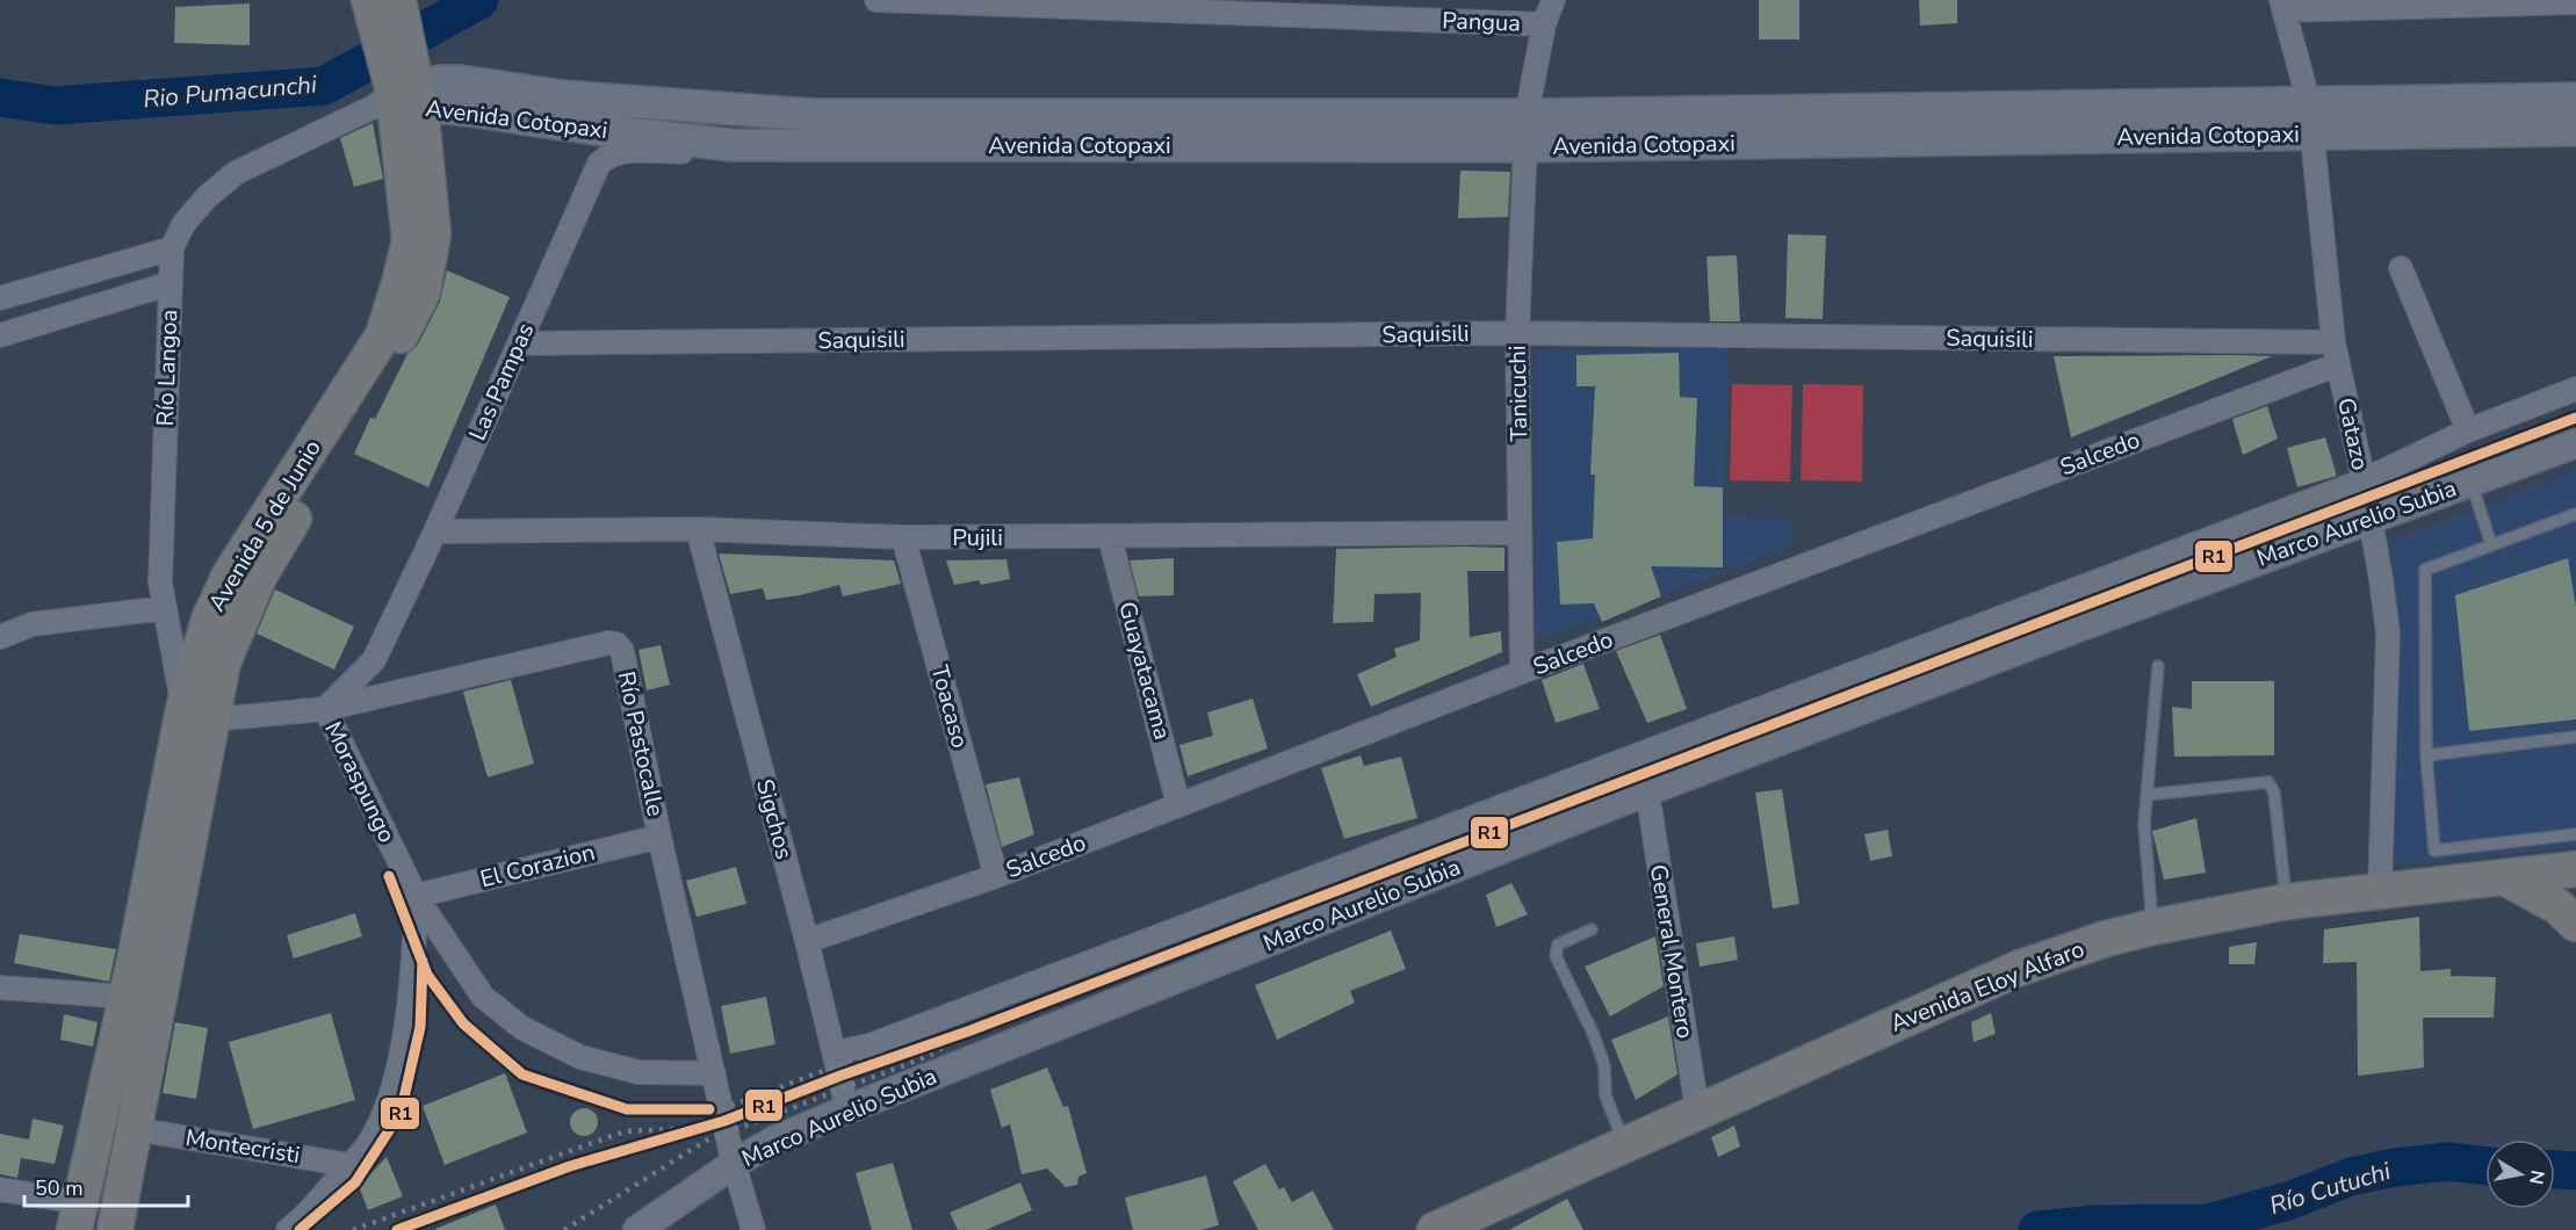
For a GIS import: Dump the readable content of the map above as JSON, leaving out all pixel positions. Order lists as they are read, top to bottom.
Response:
{
  "streets": {
    "main road": ["Avenida Cotopaxi", "Avenida 5 de Junio", "Avenida Eloy Alfaro"],
    "street": [
      "Pangua",
      "Saquisili",
      "Río Langoa",
      "Las Pampas",
      "Tanicuchi",
      "Gatazo",
      "Salcedo",
      "Marco Aurelio Subia",
      "Pujili",
      "Guayatacama",
      "Toacaso",
      "Río Pastocalle",
      "Moraspungo",
      "Sigchos",
      "El Corazion",
      "General Montero",
      "Montecristi"
    ]
  },
  "crossings": [
    ["Pangua", "Avenida Cotopaxi"],
    ["Pangua", "Tanicuchi"],
    ["Avenida Cotopaxi", "Río Langoa"],
    ["Avenida Cotopaxi", "Las Pampas"],
    ["Avenida Cotopaxi", "Tanicuchi"],
    ["Avenida Cotopaxi", "Gatazo"],
    ["Avenida Cotopaxi", "Avenida 5 de Junio"],
    ["Saquisili", "Las Pampas"],
    ["Saquisili", "Tanicuchi"],
    ["Saquisili", "Gatazo"],
    ["Saquisili", "Salcedo"],
    ["Río Langoa", "Avenida 5 de Junio"],
    ["Río Langoa", "Río Pastocalle"],
    ["Las Pampas", "Pujili"],
    ["Las Pampas", "Río Pastocalle"],
    ["Las Pampas", "Moraspungo"],
    ["Tanicuchi", "Salcedo"],
    ["Tanicuchi", "Pujili"],
    ["Gatazo", "Salcedo"],
    ["Gatazo", "Marco Aurelio Subia"],
    ["Gatazo", "Avenida Eloy Alfaro"],
    ["Salcedo", "Guayatacama"],
    ["Salcedo", "Toacaso"],
    ["Salcedo", "Sigchos"],
    ["Marco Aurelio Subia", "Río Pastocalle"],
    ["Marco Aurelio Subia", "Sigchos"],
    ["Marco Aurelio Subia", "General Montero"],
    ["Avenida 5 de Junio", "Río Pastocalle"],
    ["Avenida 5 de Junio", "Montecristi"],
    ["Pujili", "Guayatacama"],
    ["Pujili", "Toacaso"],
    ["Pujili", "Sigchos"],
    ["Río Pastocalle", "Moraspungo"],
    ["Río Pastocalle", "El Corazion"],
    ["Moraspungo", "El Corazion"],
    ["General Montero", "Avenida Eloy Alfaro"]
  ],
  "water": ["Rio Pumacunchi", "Río Cutuchi"],
  "lines": ["transit line R1"],
  "scale_bar": "50 m",
  "north": "right"
}
